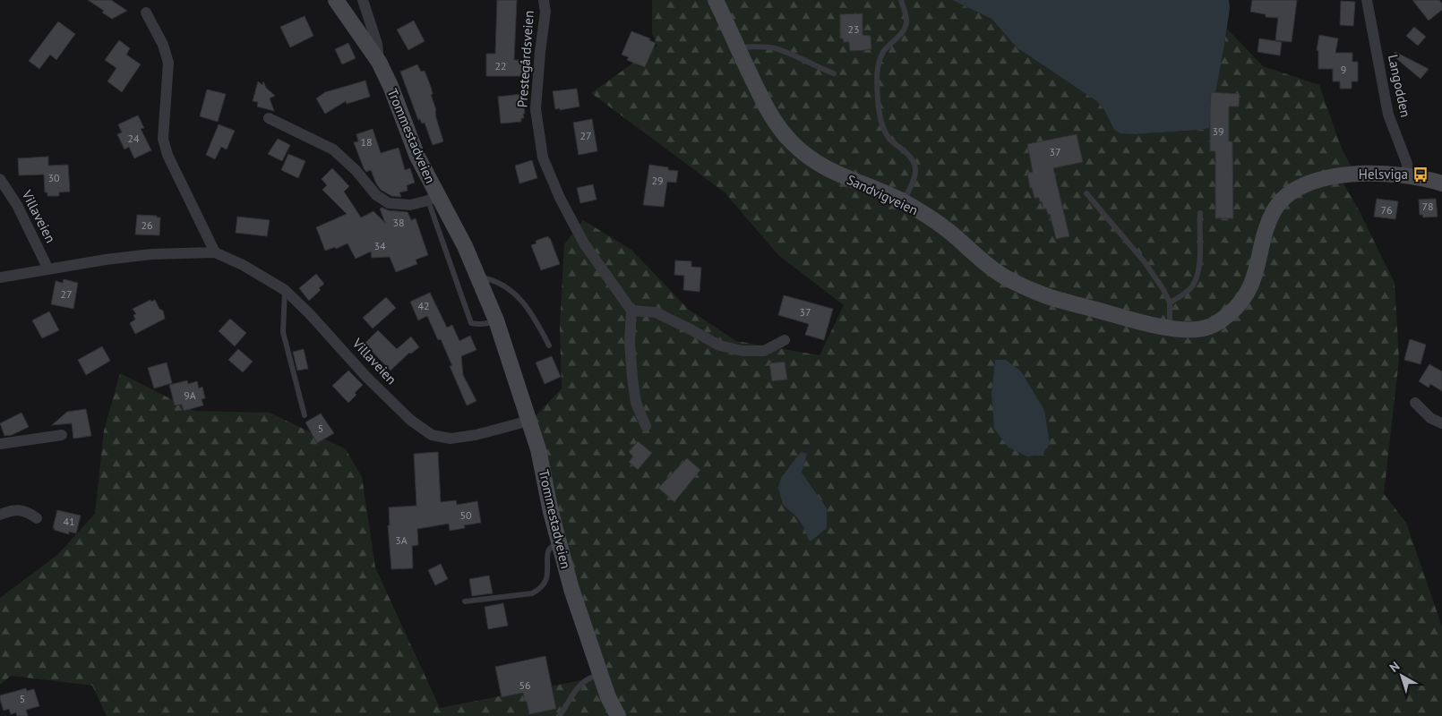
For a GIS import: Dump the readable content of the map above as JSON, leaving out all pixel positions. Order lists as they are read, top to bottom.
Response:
{
  "streets": {
    "main road": ["Trommestadveien", "Sandvigveien"],
    "street": ["Prestegårdsveien", "Langodden", "Villaveien"]
  },
  "crossings": [
    ["Langodden", "Sandvigveien"],
    ["Trommestadveien", "Villaveien"]
  ],
  "places": {
    "bus stop": ["Helsviga"]
  },
  "house_numbers": [
    "23",
    "22",
    "9",
    "39",
    "27",
    "24",
    "18",
    "37",
    "30",
    "29",
    "78",
    "76",
    "38",
    "26",
    "34",
    "27",
    "42",
    "37",
    "9A",
    "5",
    "50",
    "41",
    "3A",
    "56",
    "5"
  ],
  "north": "top left"
}
